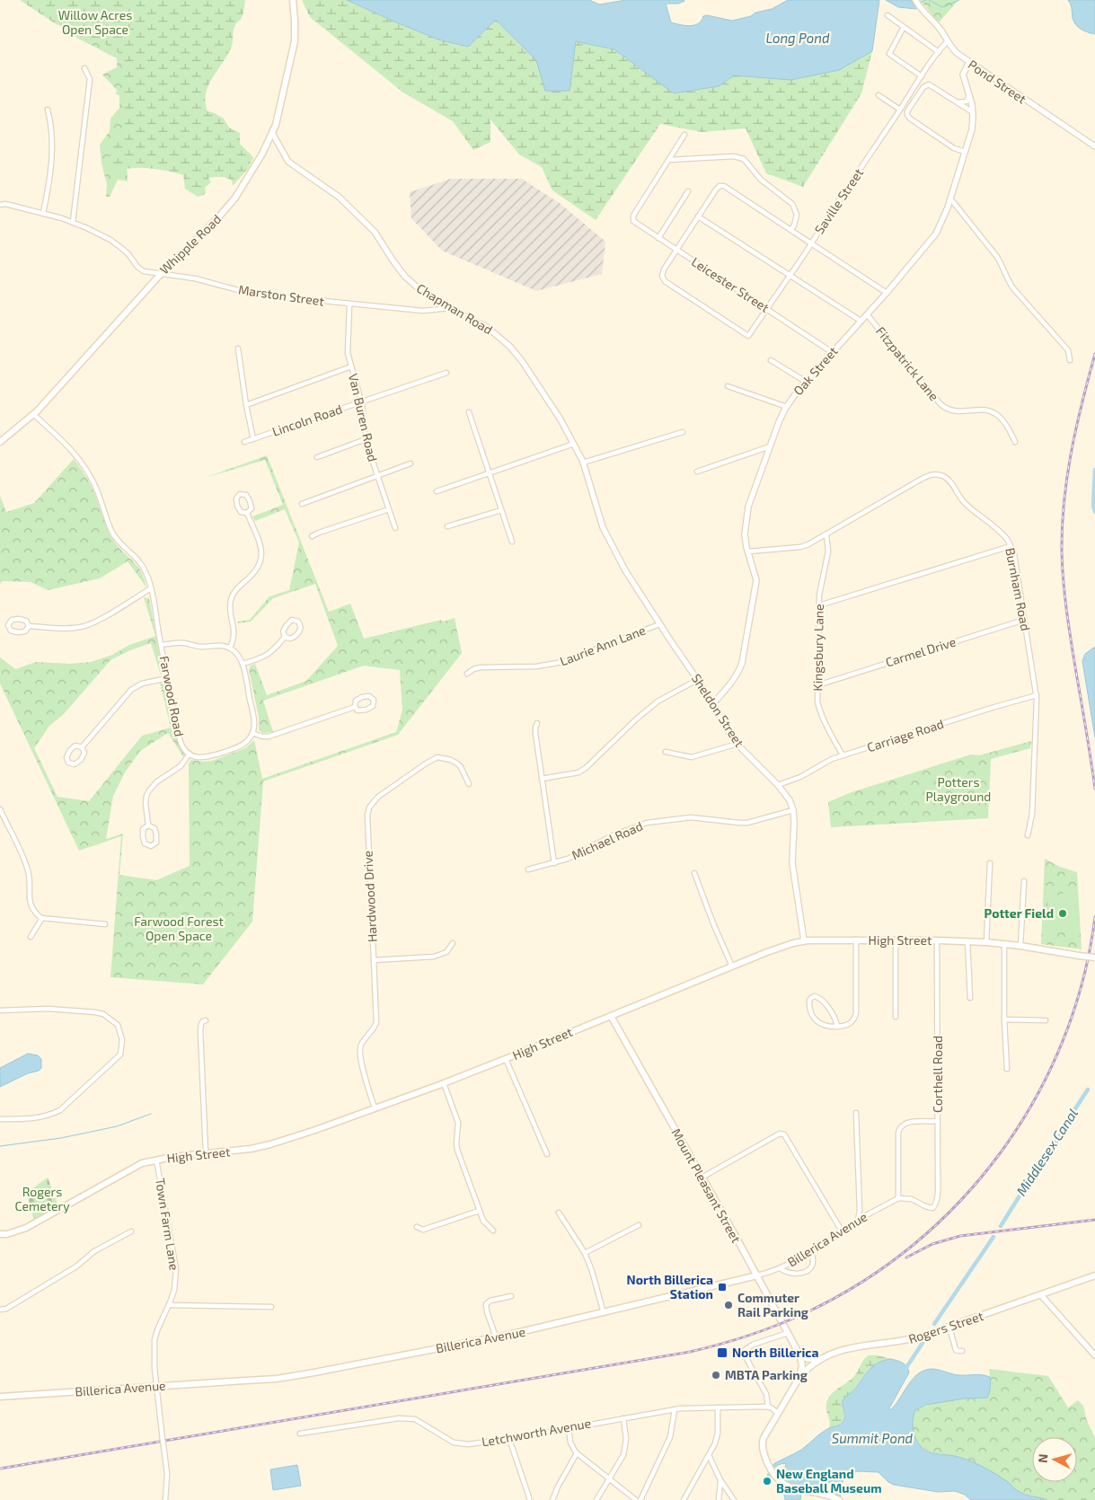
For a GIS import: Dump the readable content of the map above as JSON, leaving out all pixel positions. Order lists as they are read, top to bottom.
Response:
{
  "streets": {
    "main road": [
      "Whipple Road",
      "High Street",
      "Mount Pleasant Street",
      "Billerica Avenue",
      "Rogers Street"
    ],
    "street": [
      "Pond Street",
      "Saville Street",
      "Leicester Street",
      "Marston Street",
      "Chapman Road",
      "Fitzpatrick Lane",
      "Oak Street",
      "Van Buren Road",
      "Lincoln Road",
      "Burnham Road",
      "Laurie Ann Lane",
      "Kingsbury Lane",
      "Carmel Drive",
      "Farwood Road",
      "Sheldon Street",
      "Carriage Road",
      "Michael Road",
      "Hardwood Drive",
      "Corthell Road",
      "Town Farm Lane",
      "Letchworth Avenue"
    ]
  },
  "crossings": [
    ["Pond Street", "Saville Street"],
    ["Pond Street", "Oak Street"],
    ["Saville Street", "Leicester Street"],
    ["Whipple Road", "Marston Street"],
    ["Whipple Road", "Chapman Road"],
    ["Whipple Road", "Farwood Road"],
    ["Leicester Street", "Oak Street"],
    ["Marston Street", "Chapman Road"],
    ["Marston Street", "Van Buren Road"],
    ["Chapman Road", "Sheldon Street"],
    ["Fitzpatrick Lane", "Oak Street"],
    ["Oak Street", "Burnham Road"],
    ["Oak Street", "Sheldon Street"],
    ["Van Buren Road", "Lincoln Road"],
    ["Burnham Road", "Kingsbury Lane"],
    ["Burnham Road", "Carmel Drive"],
    ["Burnham Road", "Carriage Road"],
    ["Laurie Ann Lane", "Sheldon Street"],
    ["Kingsbury Lane", "Carmel Drive"],
    ["Kingsbury Lane", "Carriage Road"],
    ["Sheldon Street", "Carriage Road"],
    ["Sheldon Street", "Michael Road"],
    ["Sheldon Street", "High Street"],
    ["Hardwood Drive", "High Street"],
    ["High Street", "Corthell Road"],
    ["High Street", "Mount Pleasant Street"],
    ["High Street", "Town Farm Lane"],
    ["Corthell Road", "Billerica Avenue"],
    ["Mount Pleasant Street", "Billerica Avenue"],
    ["Town Farm Lane", "Billerica Avenue"]
  ],
  "water": ["Long Pond", "Middlesex Canal", "Summit Pond"],
  "parks": [
    "Willow Acres Open Space",
    "Potters Playground",
    "Farwood Forest Open Space",
    "Rogers Cemetery"
  ],
  "places": {
    "other": [
      "Potter Field",
      "Commuter Rail Parking",
      "MBTA Parking",
      "New England Baseball Museum"
    ],
    "transit": ["North Billerica Station", "North Billerica"]
  },
  "north": "left"
}
